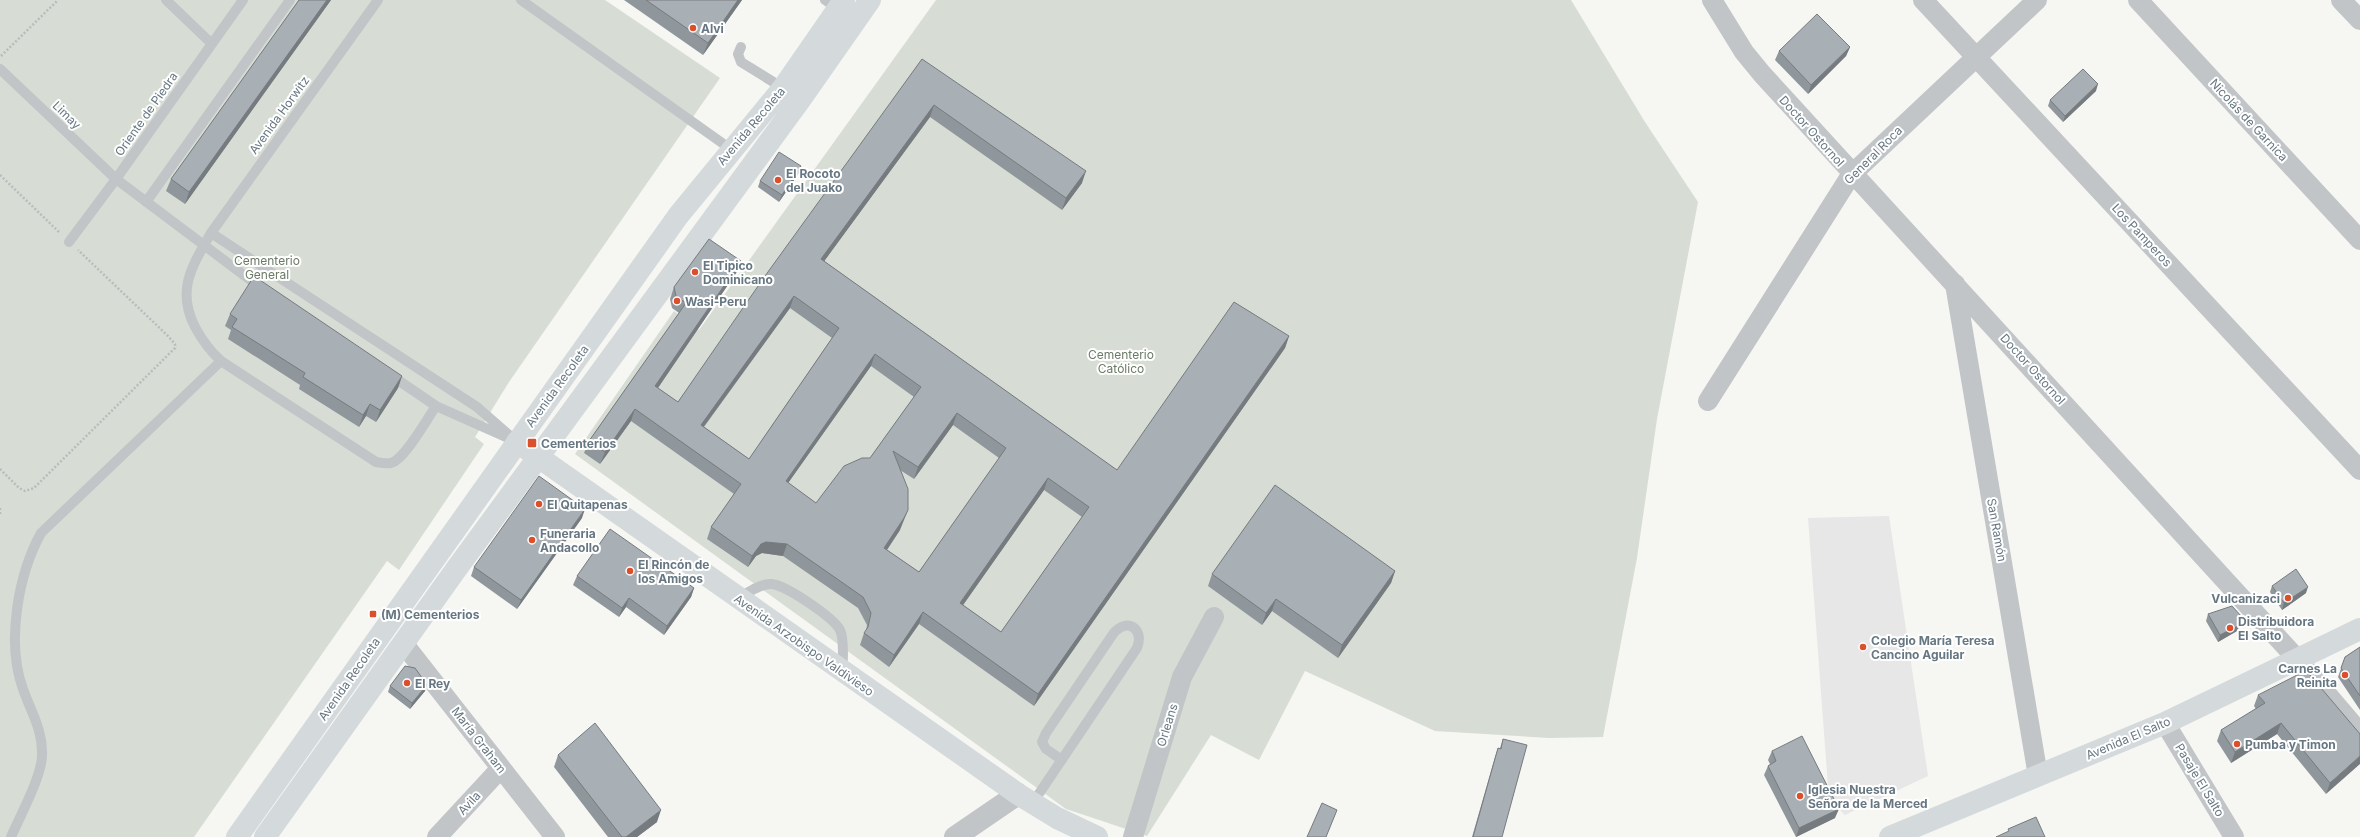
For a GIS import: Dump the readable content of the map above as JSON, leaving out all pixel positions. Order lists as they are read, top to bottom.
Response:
{
  "streets": {
    "main road": ["Avenida Recoleta", "Avenida Arzobispo Valdivieso", "Avenida El Salto"],
    "street": [
      "Nicolás de Garnica",
      "Doctor Ostornol",
      "General Roca",
      "Los Pamperos",
      "San Ramón",
      "Orleans",
      "María Graham",
      "Pasaje El Salto",
      "Avila"
    ],
    "lane": ["Oriente de Piedra", "Limay", "Avenida Horwitz"]
  },
  "crossings": [
    ["Oriente de Piedra", "Limay"],
    ["Avenida Recoleta", "Avenida Arzobispo Valdivieso"],
    ["Avenida Recoleta", "María Graham"],
    ["Doctor Ostornol", "General Roca"],
    ["Doctor Ostornol", "San Ramón"],
    ["Doctor Ostornol", "Avenida El Salto"],
    ["General Roca", "Los Pamperos"],
    ["San Ramón", "Avenida El Salto"],
    ["Avenida El Salto", "Pasaje El Salto"],
    ["María Graham", "Avila"]
  ],
  "parks": ["Cementerio General", "Cementerio Católico"],
  "places": {
    "other": [
      "Alvi",
      "El Rocoto del Juako",
      "El Tipico Dominicano",
      "Wasi-Peru",
      "El Quitapenas",
      "Funeraria Andacollo",
      "El Rincón de los Amigos",
      "Vulcanizaci",
      "Distribuidora El Salto",
      "Colegio María Teresa Cancino Aguilar",
      "Carnes La Reinita",
      "El Rey",
      "Pumba y Timon",
      "Iglesia Nuestra Señora de la Merced"
    ],
    "transit": ["Cementerios", "(M) Cementerios"]
  }
}
